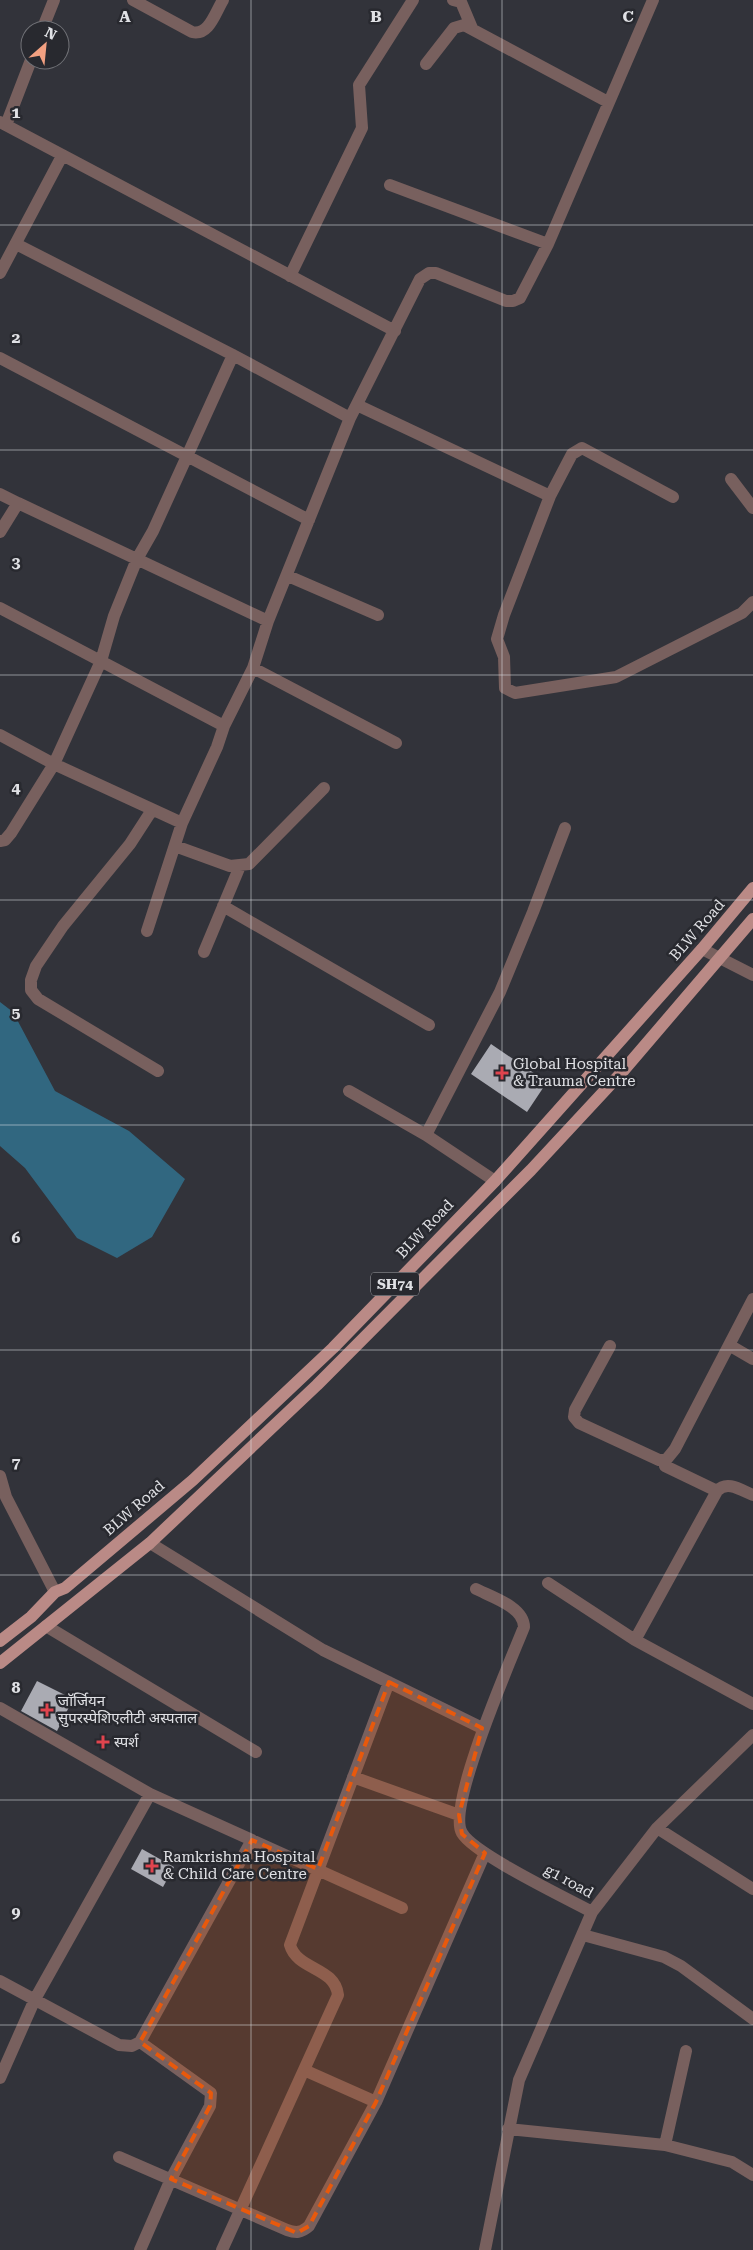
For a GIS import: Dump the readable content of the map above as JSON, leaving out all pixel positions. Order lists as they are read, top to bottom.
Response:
{
  "streets": {
    "main road": ["BLW Road", "SH74"],
    "street": ["g1 road"]
  },
  "places": {
    "health": [
      "Global Hospital & Trauma Centre",
      "जाॅर्जियन सुपरस्पेशिएलीटी अस्पताल",
      "स्पर्श",
      "Ramkrishna Hospital & Child Care Centre"
    ]
  },
  "north": "top right",
  "grid": {
    "columns": ["A", "B", "C"],
    "rows": [
      "1",
      "2",
      "3",
      "4",
      "5",
      "6",
      "7",
      "8",
      "9"
    ]
  }
}
